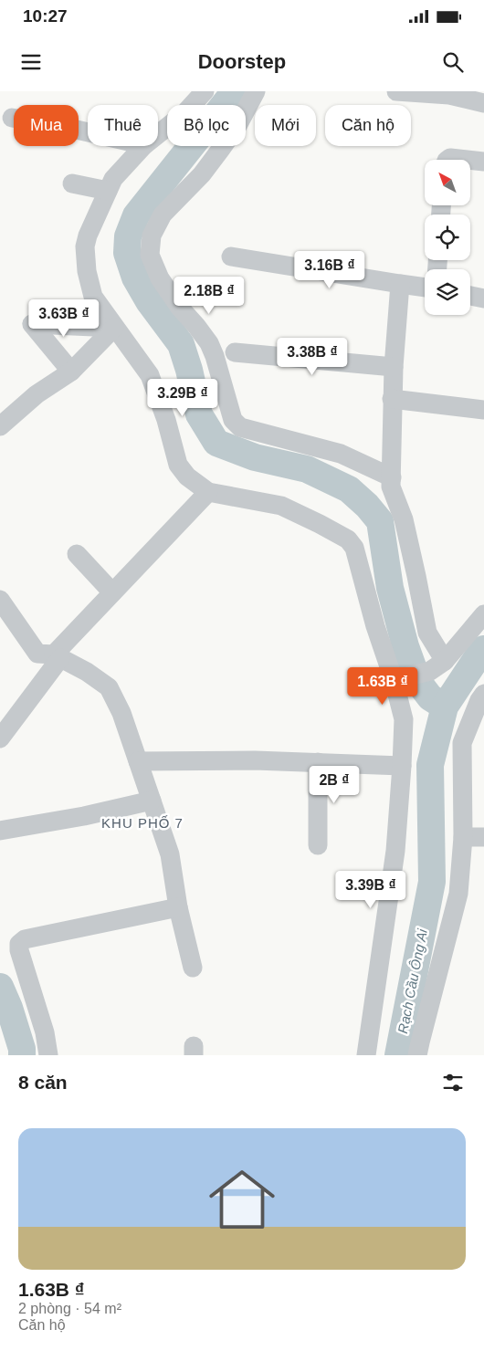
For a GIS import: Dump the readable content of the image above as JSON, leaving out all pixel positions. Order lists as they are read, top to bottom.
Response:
{
  "districts": ["KHU PHỐ 7"],
  "water": ["Rạch Cầu Ông Ai"],
  "north": "top left",
  "page": {
    "status": "10:27",
    "header": "Doorstep",
    "chip": [
      "Mua",
      "Thuê",
      "Bộ lọc",
      "Mới",
      "Căn hộ"
    ],
    "price": [
      "3.16B ₫",
      "2.18B ₫",
      "3.63B ₫",
      "3.38B ₫",
      "3.29B ₫",
      "1.63B ₫",
      "2B ₫",
      "3.39B ₫"
    ],
    "heading": "8 căn",
    "list": [
      {
        "name": "1.63B ₫",
        "note": "2 phòng · 54 m² · Căn hộ"
      }
    ]
  }
}
